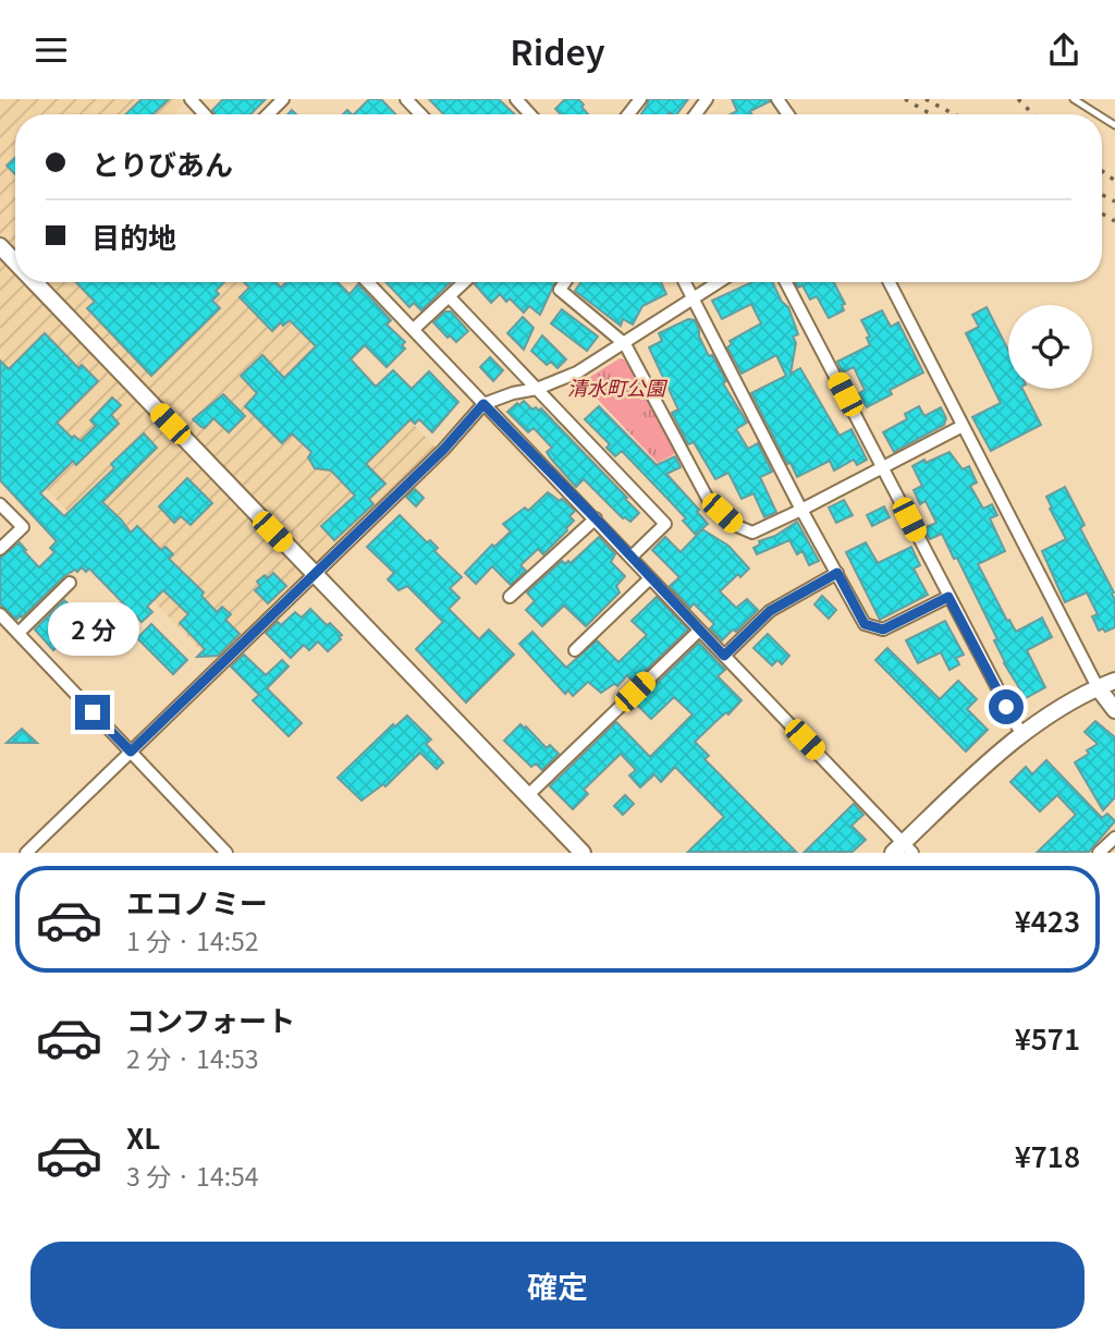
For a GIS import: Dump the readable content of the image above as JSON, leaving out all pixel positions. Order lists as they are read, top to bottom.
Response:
{
  "parks": ["清水町公園"],
  "page": {
    "header": "Ridey",
    "banner": ["とりびあん", "目的地"],
    "bubble": "2 分",
    "list": [
      {
        "name": "エコノミー",
        "note": "1 分 · 14:52",
        "value": "¥423"
      },
      {
        "name": "コンフォート",
        "note": "2 分 · 14:53",
        "value": "¥571"
      },
      {
        "name": "XL",
        "note": "3 分 · 14:54",
        "value": "¥718"
      }
    ],
    "buttons": "確定"
  }
}
